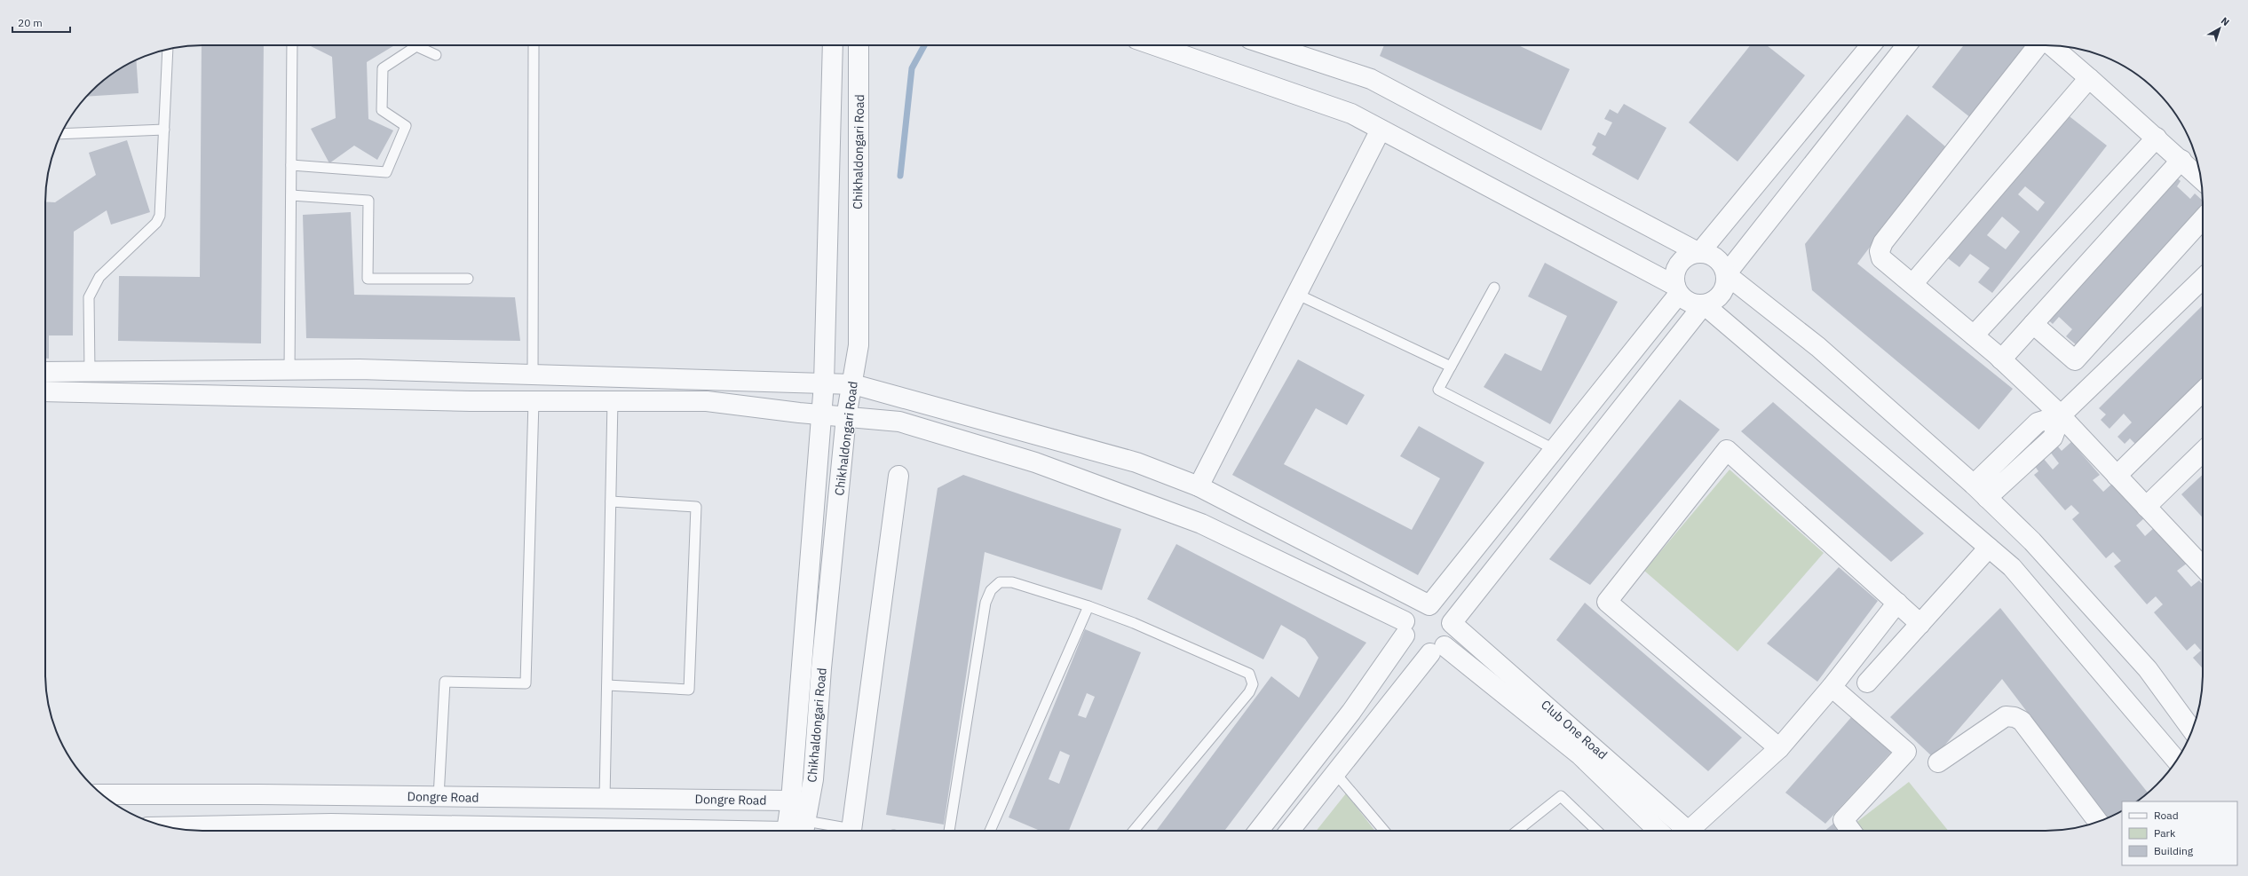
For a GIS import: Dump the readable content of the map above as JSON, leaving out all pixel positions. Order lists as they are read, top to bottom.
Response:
{
  "streets": {
    "street": ["Chikhaldongari Road", "Club One Road", "Dongre Road"]
  },
  "crossings": [
    ["Chikhaldongari Road", "Club One Road"],
    ["Chikhaldongari Road", "Dongre Road"]
  ],
  "legend": ["Road", "Park", "Building"],
  "scale_bar": "20 m",
  "north": "top right"
}
